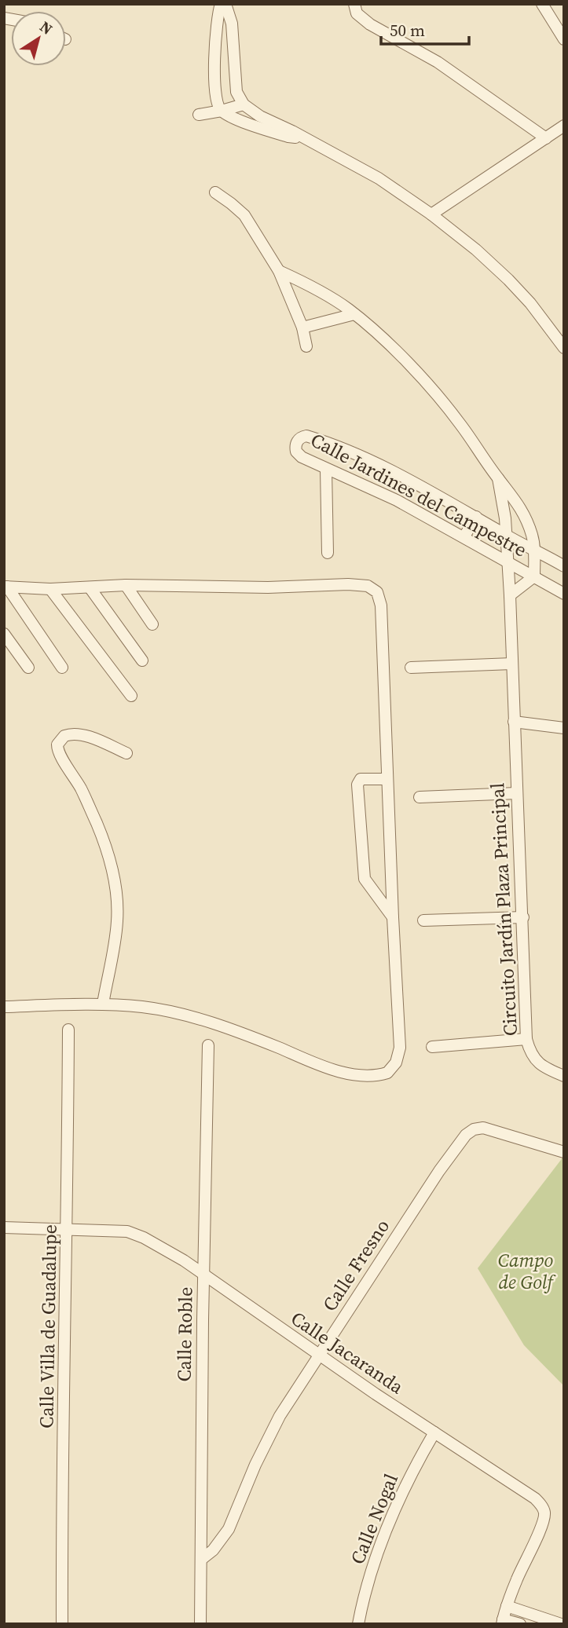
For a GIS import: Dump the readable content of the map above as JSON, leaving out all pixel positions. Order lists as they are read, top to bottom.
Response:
{
  "streets": {
    "street": [
      "Calle Jardines del Campestre",
      "Circuito Jardín Plaza Principal",
      "Calle Fresno",
      "Calle Villa de Guadalupe",
      "Calle Roble",
      "Calle Jacaranda",
      "Calle Nogal"
    ]
  },
  "crossings": [
    ["Calle Jardines del Campestre", "Circuito Jardín Plaza Principal"],
    ["Calle Fresno", "Calle Roble"],
    ["Calle Fresno", "Calle Jacaranda"],
    ["Calle Villa de Guadalupe", "Calle Jacaranda"],
    ["Calle Roble", "Calle Jacaranda"],
    ["Calle Jacaranda", "Calle Nogal"]
  ],
  "parks": ["Campo de Golf"],
  "scale_bar": "50 m",
  "north": "top right"
}
